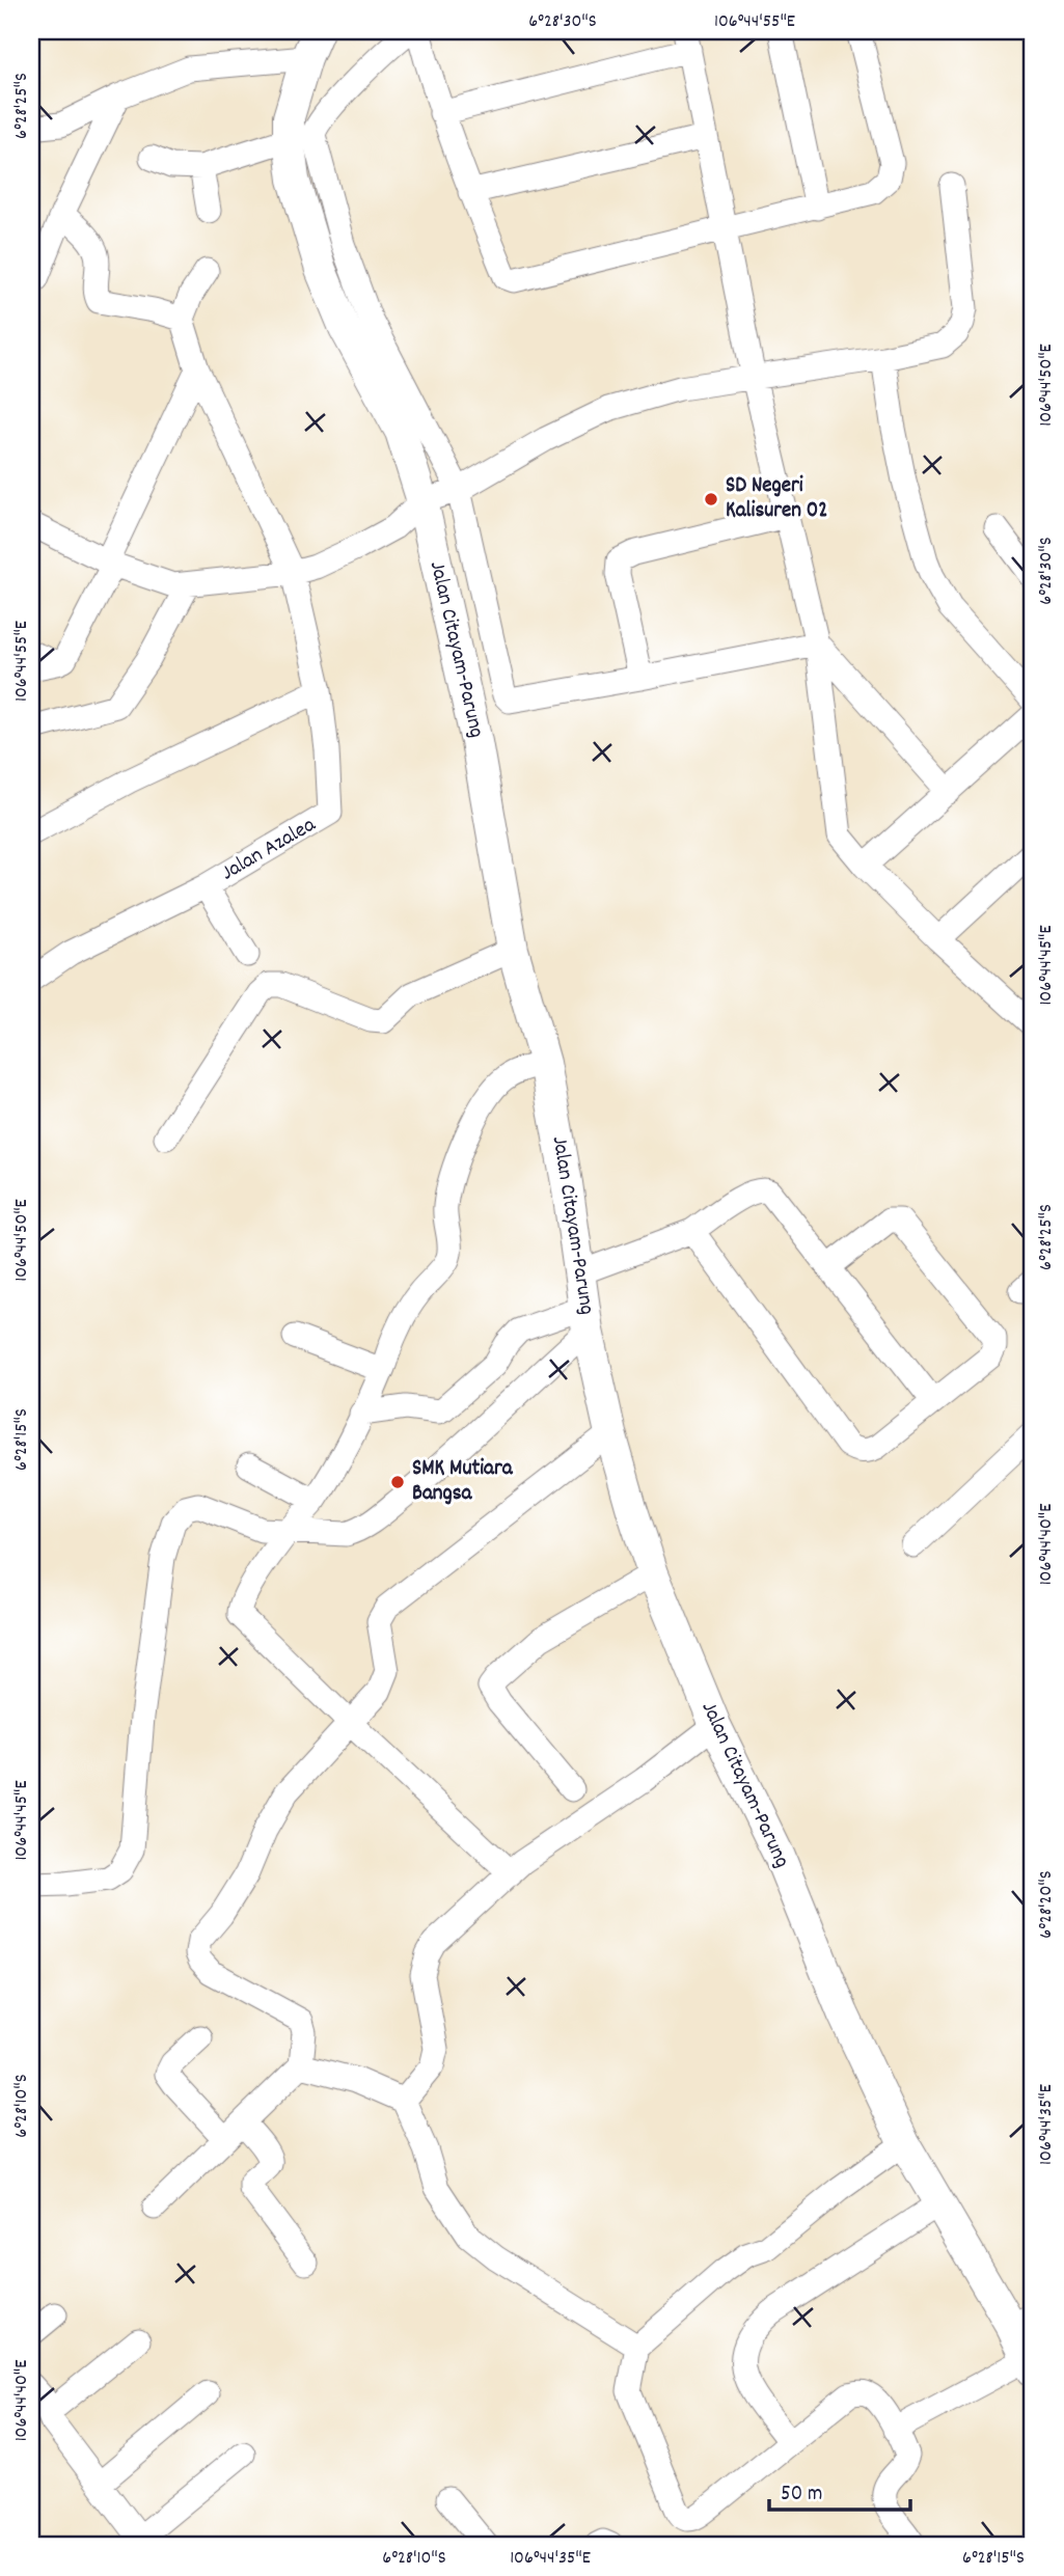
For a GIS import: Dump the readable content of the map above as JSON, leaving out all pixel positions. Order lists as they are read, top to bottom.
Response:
{
  "streets": {
    "main road": ["Jalan Citayam-Parung"],
    "street": ["Jalan Azalea"]
  },
  "places": ["SD Negeri Kalisuren 02", "SMK Mutiara Bangsa"],
  "scale_bar": "50 m",
  "coordinates": [
    "6°28'30\"S",
    "106°44'55\"E",
    "6°28'25\"S",
    "106°44'50\"E",
    "106°44'45\"E",
    "6°28'15\"S",
    "106°44'40\"E",
    "6°28'20\"S",
    "6°28'10\"S",
    "106°44'35\"E"
  ]
}
